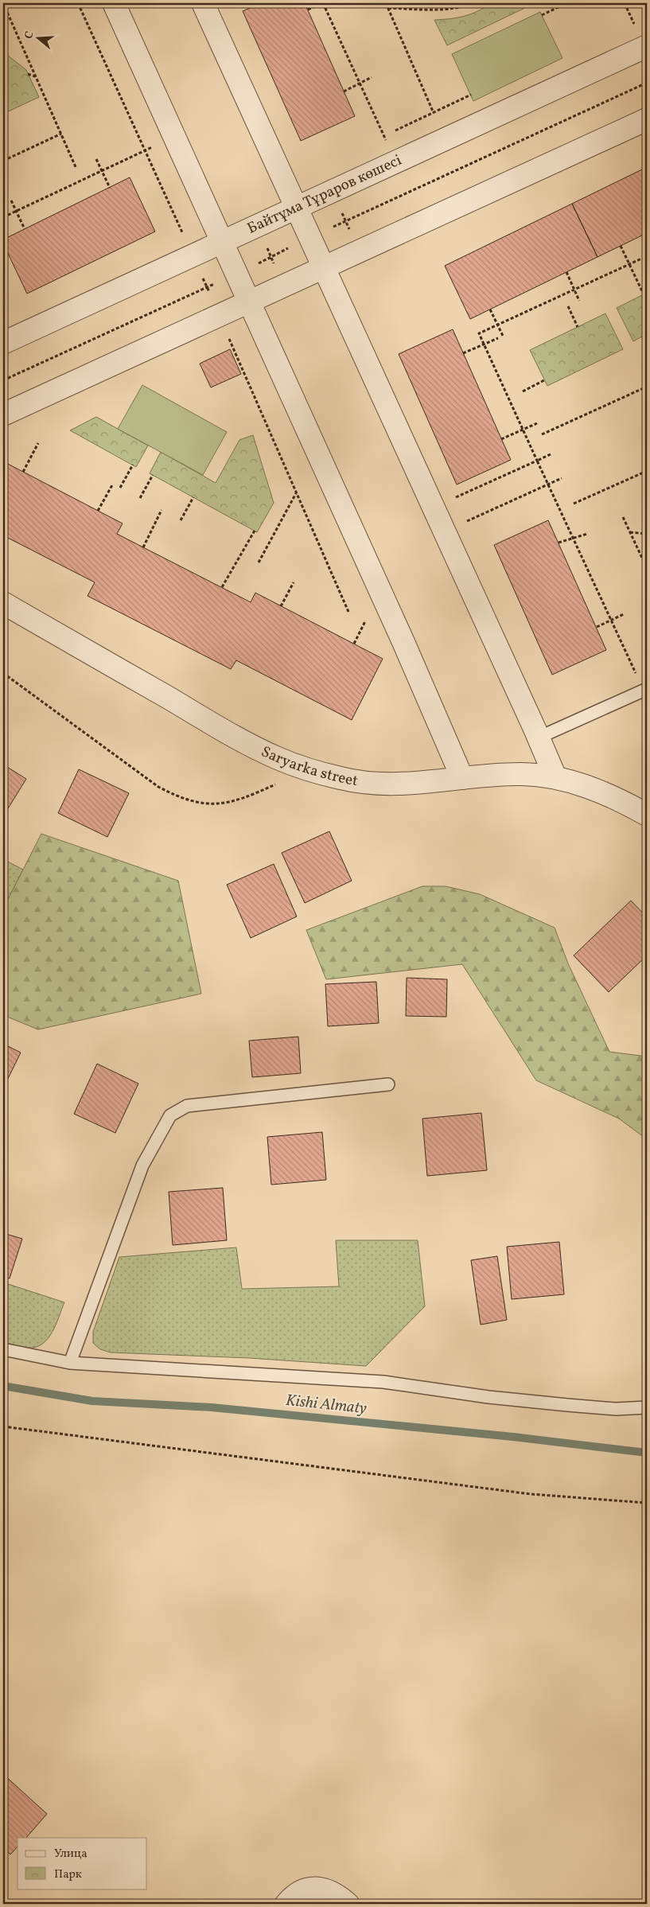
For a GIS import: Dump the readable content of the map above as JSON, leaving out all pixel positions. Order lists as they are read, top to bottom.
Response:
{
  "streets": {
    "street": ["Байтұма Тұраров көшесі", "Saryarka street"]
  },
  "water": ["Kіshі Almaty"],
  "legend": ["Улица", "Парк"],
  "north": "left"
}
